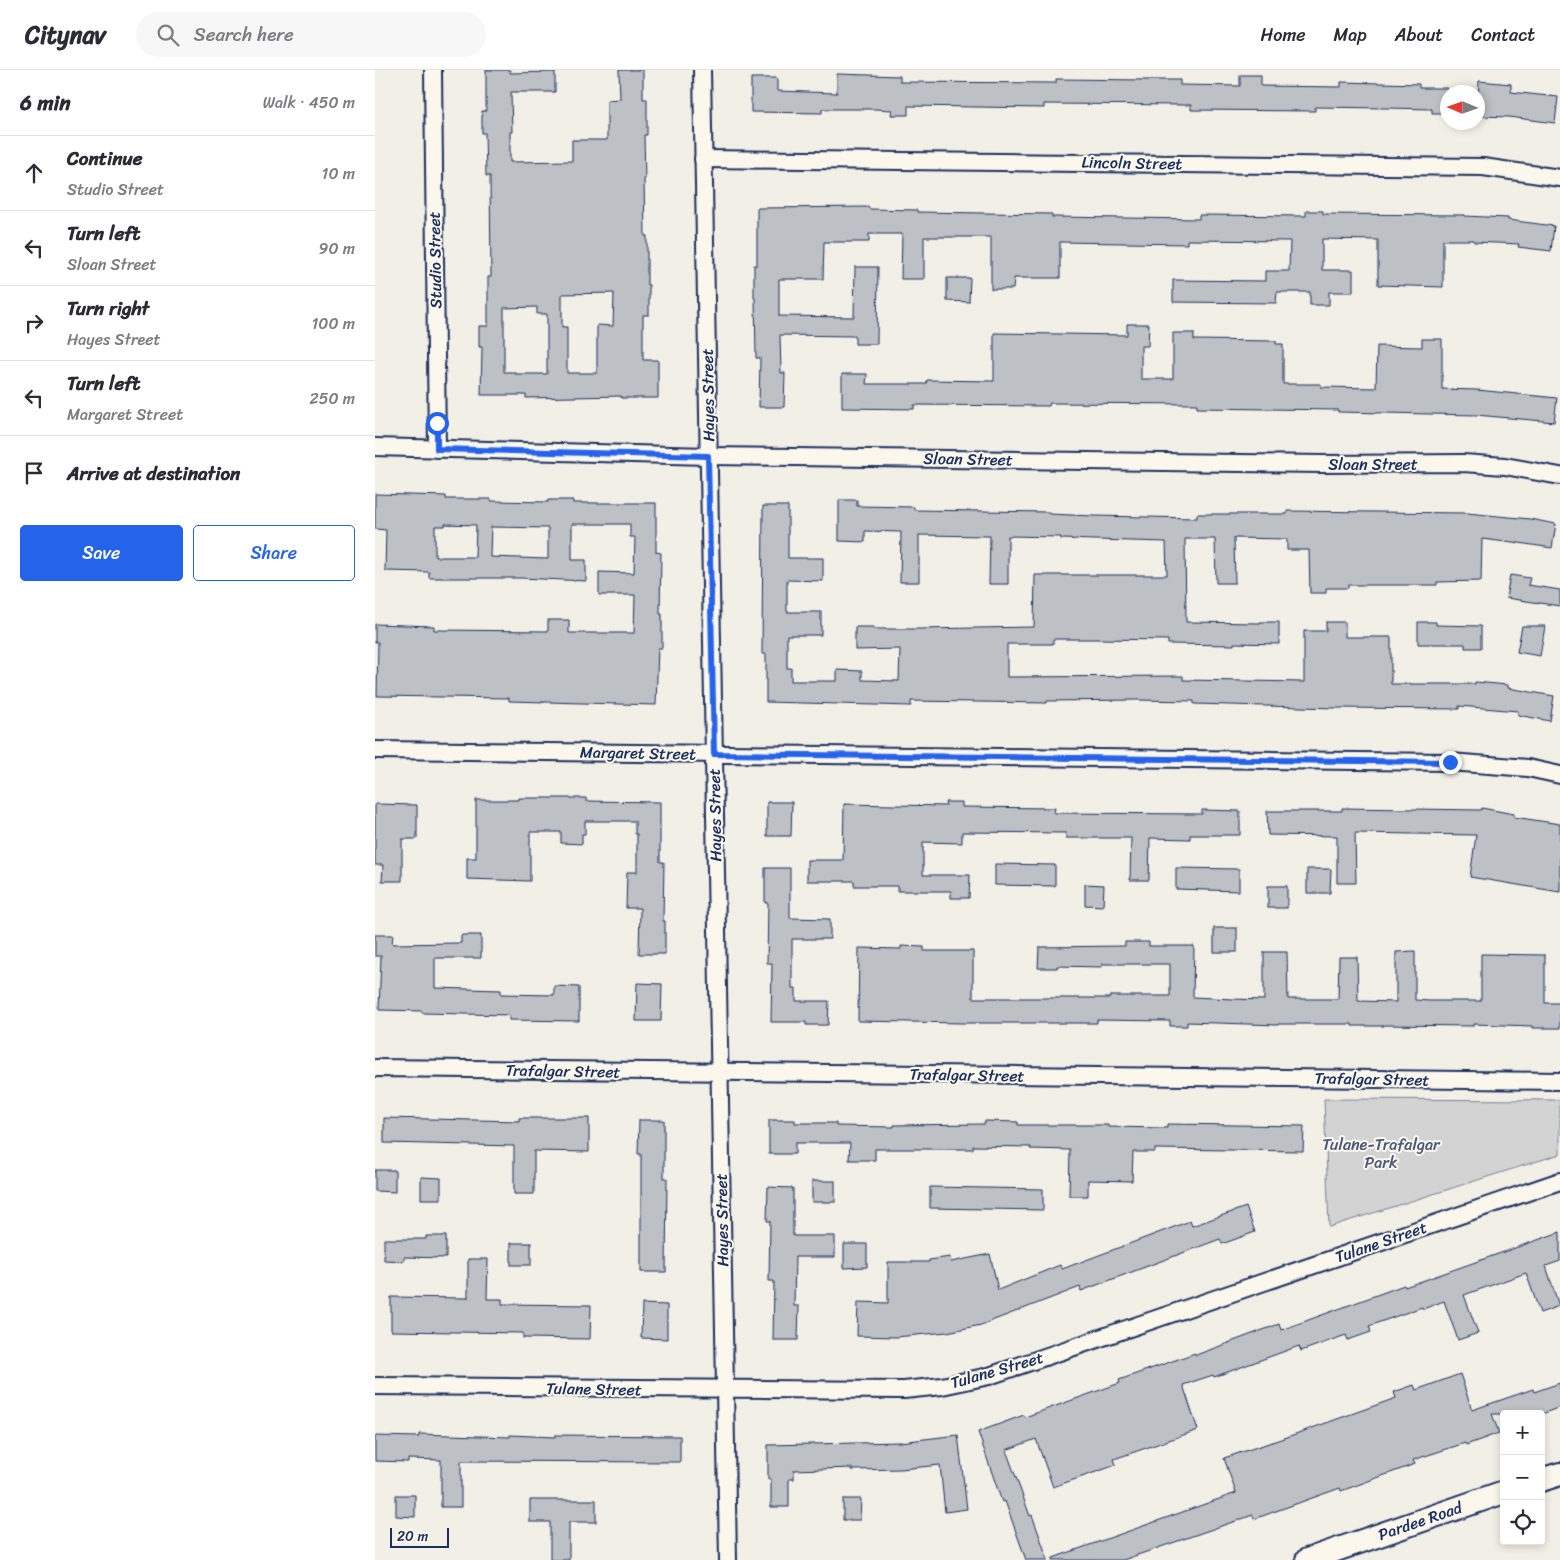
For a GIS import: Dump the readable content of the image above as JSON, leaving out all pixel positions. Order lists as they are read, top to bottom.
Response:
{
  "streets": {
    "main road": ["Pardee Road"],
    "street": [
      "Lincoln Street",
      "Studio Street",
      "Hayes Street",
      "Sloan Street",
      "Margaret Street",
      "Trafalgar Street",
      "Tulane Street"
    ]
  },
  "crossings": [
    ["Lincoln Street", "Hayes Street"],
    ["Studio Street", "Sloan Street"],
    ["Hayes Street", "Sloan Street"],
    ["Hayes Street", "Margaret Street"],
    ["Hayes Street", "Trafalgar Street"],
    ["Hayes Street", "Tulane Street"]
  ],
  "parks": ["Tulane-Trafalgar Park"],
  "scale_bar": "20 m",
  "north": "left",
  "page": {
    "header": "Citynav",
    "search": "Search here",
    "nav": [
      "Home",
      "Map",
      "About",
      "Contact"
    ],
    "heading": ["6 min", "Walk · 450 m"],
    "list": [
      ["Continue", "Studio Street", "10 m"],
      ["Turn left", "Sloan Street", "90 m"],
      ["Turn right", "Hayes Street", "100 m"],
      ["Turn left", "Margaret Street", "250 m"],
      "Arrive at destination"
    ],
    "buttons": ["Save", "Share"],
    "map_buttons": ["+", "−"],
    "scale": "20 m"
  }
}
